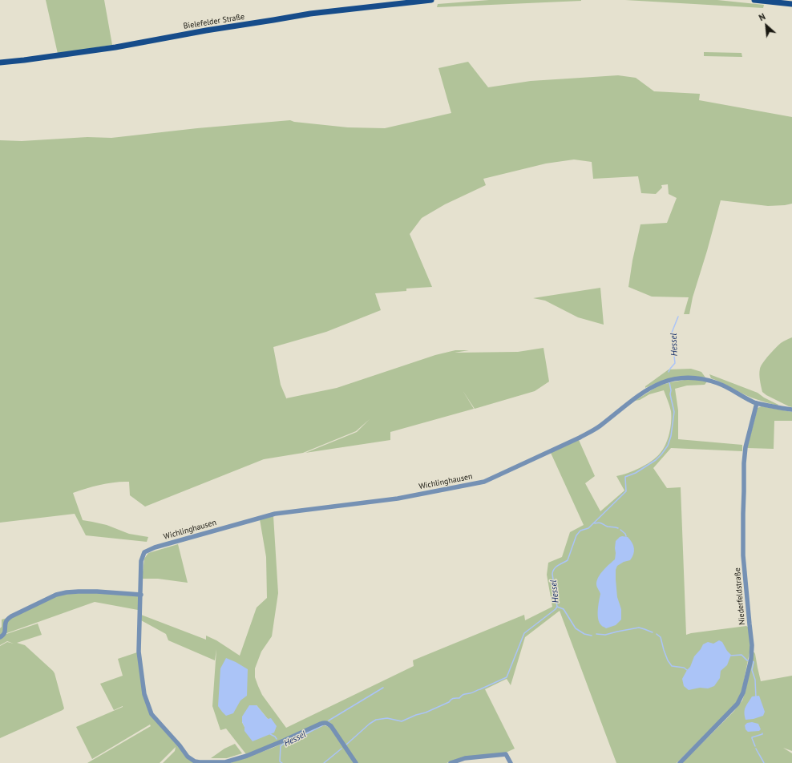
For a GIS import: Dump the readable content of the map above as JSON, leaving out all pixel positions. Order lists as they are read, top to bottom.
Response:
{
  "streets": {
    "main road": ["Bielefelder Straße"],
    "street": ["Wichlinghausen", "Niederfeldstraße"]
  },
  "crossings": [
    ["Wichlinghausen", "Niederfeldstraße"]
  ],
  "water": ["Hessel"],
  "north": "top left"
}
